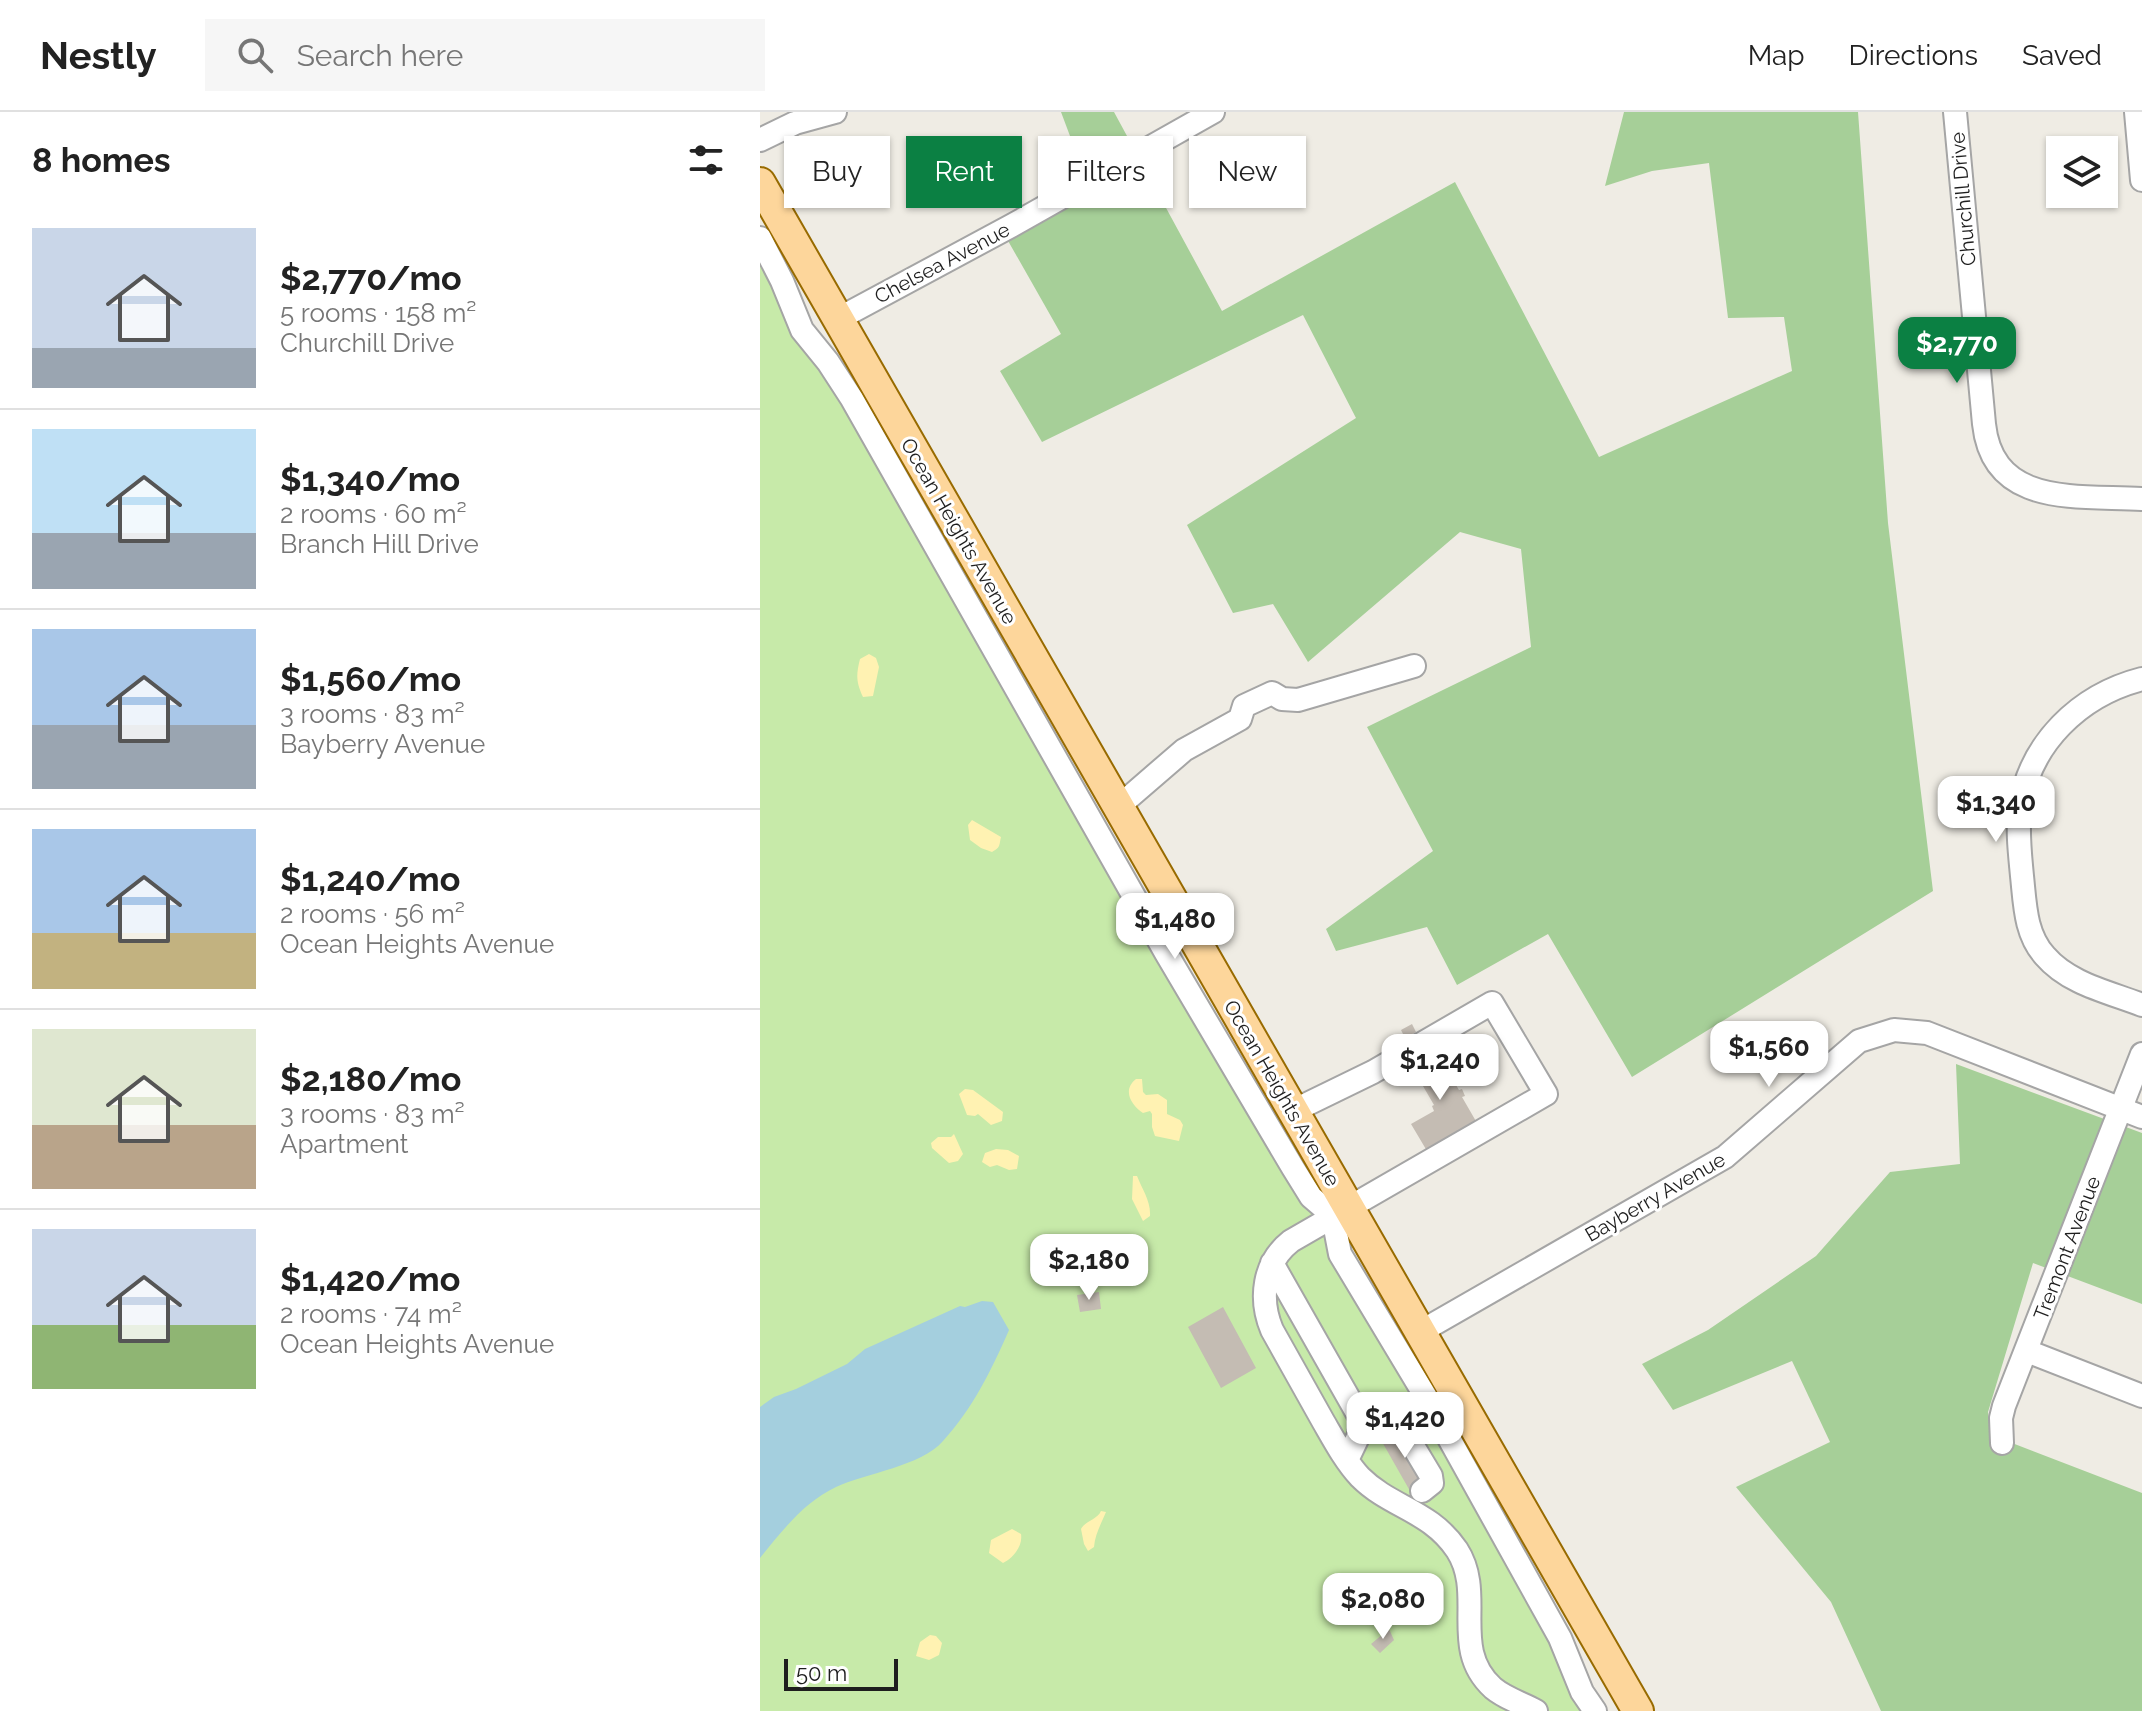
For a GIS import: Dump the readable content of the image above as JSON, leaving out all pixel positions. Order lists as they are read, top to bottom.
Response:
{
  "streets": {
    "main road": ["Ocean Heights Avenue"],
    "street": [
      "Churchill Drive",
      "Chelsea Avenue",
      "Bayberry Avenue",
      "Tremont Avenue"
    ]
  },
  "crossings": [
    ["Chelsea Avenue", "Ocean Heights Avenue"],
    ["Ocean Heights Avenue", "Bayberry Avenue"],
    ["Bayberry Avenue", "Tremont Avenue"]
  ],
  "scale_bar": "50 m",
  "page": {
    "header": "Nestly",
    "search": "Search here",
    "nav": ["Map", "Directions", "Saved"],
    "heading": "8 homes",
    "chip": [
      "Buy",
      "Rent",
      "Filters",
      "New"
    ],
    "list": [
      {
        "name": "$2,770/mo",
        "note": "5 rooms · 158 m² · Churchill Drive"
      },
      {
        "name": "$1,340/mo",
        "note": "2 rooms · 60 m² · Branch Hill Drive"
      },
      {
        "name": "$1,560/mo",
        "note": "3 rooms · 83 m² · Bayberry Avenue"
      },
      {
        "name": "$1,240/mo",
        "note": "2 rooms · 56 m² · Ocean Heights Avenue"
      },
      {
        "name": "$2,180/mo",
        "note": "3 rooms · 83 m² · Apartment"
      },
      {
        "name": "$1,420/mo",
        "note": "2 rooms · 74 m² · Ocean Heights Avenue"
      }
    ],
    "price": [
      "$2,770",
      "$1,340",
      "$1,480",
      "$1,560",
      "$1,240",
      "$2,180",
      "$1,420",
      "$2,080"
    ],
    "scale": "50 m"
  }
}
